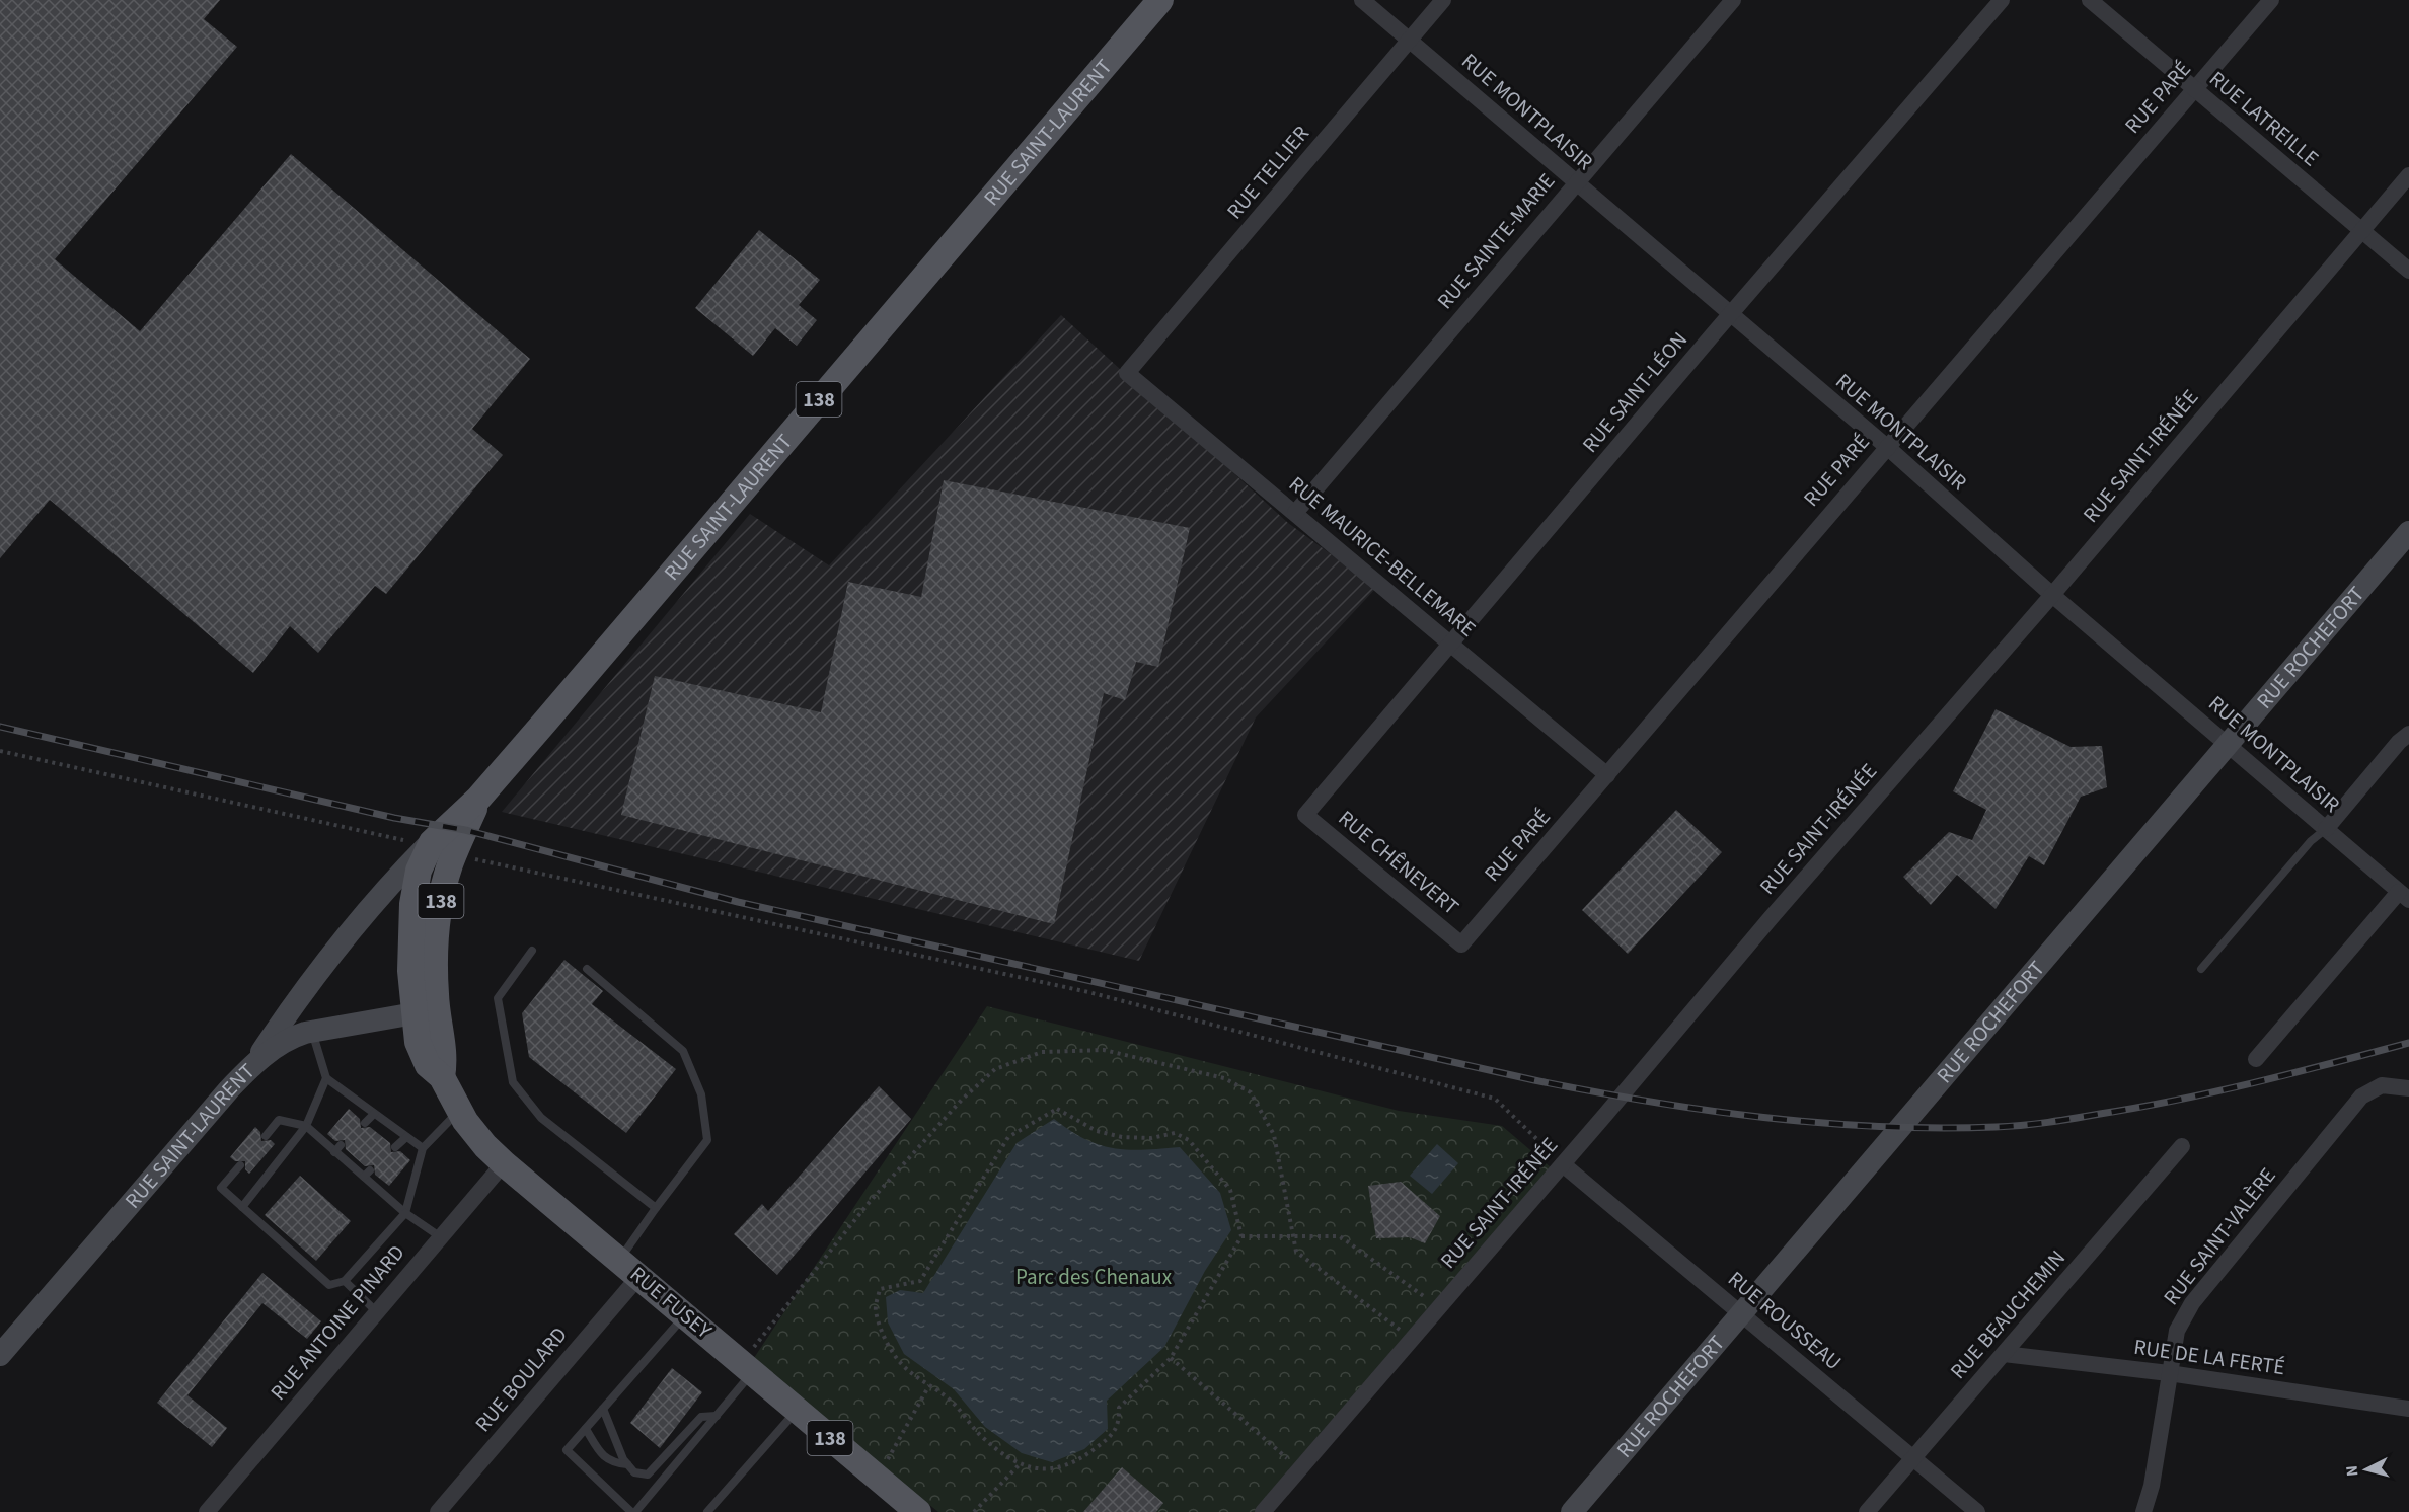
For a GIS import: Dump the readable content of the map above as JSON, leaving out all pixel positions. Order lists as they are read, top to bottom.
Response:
{
  "streets": {
    "main road": ["RUE SAINT-LAURENT", "138", "RUE FUSEY"],
    "street": [
      "RUE PARÉ",
      "RUE MONTPLAISIR",
      "RUE LATREILLE",
      "RUE TELLIER",
      "RUE SAINTE-MARIE",
      "RUE SAINT-LÉON",
      "RUE SAINT-IRÉNÉE",
      "RUE MAURICE-BELLEMARE",
      "RUE ROCHEFORT",
      "RUE CHÊNEVERT",
      "RUE SAINT-VALÈRE",
      "RUE BEAUCHEMIN",
      "RUE ROUSSEAU",
      "RUE ANTOINE PINARD",
      "RUE DE LA FERTÉ",
      "RUE BOULARD"
    ]
  },
  "crossings": [
    ["RUE PARÉ", "RUE MONTPLAISIR"],
    ["RUE PARÉ", "RUE LATREILLE"],
    ["RUE PARÉ", "RUE MAURICE-BELLEMARE"],
    ["RUE PARÉ", "RUE CHÊNEVERT"],
    ["RUE MONTPLAISIR", "RUE TELLIER"],
    ["RUE MONTPLAISIR", "RUE SAINTE-MARIE"],
    ["RUE MONTPLAISIR", "RUE SAINT-LÉON"],
    ["RUE MONTPLAISIR", "RUE SAINT-IRÉNÉE"],
    ["RUE MONTPLAISIR", "RUE ROCHEFORT"],
    ["RUE LATREILLE", "RUE SAINT-IRÉNÉE"],
    ["RUE SAINT-LAURENT", "RUE FUSEY"],
    ["RUE TELLIER", "RUE MAURICE-BELLEMARE"],
    ["RUE SAINTE-MARIE", "RUE MAURICE-BELLEMARE"],
    ["RUE SAINT-LÉON", "RUE MAURICE-BELLEMARE"],
    ["RUE SAINT-LÉON", "RUE CHÊNEVERT"],
    ["RUE SAINT-IRÉNÉE", "RUE ROUSSEAU"],
    ["RUE ROCHEFORT", "RUE ROUSSEAU"],
    ["RUE SAINT-VALÈRE", "RUE DE LA FERTÉ"],
    ["RUE FUSEY", "RUE ANTOINE PINARD"],
    ["RUE FUSEY", "RUE BOULARD"],
    ["RUE BEAUCHEMIN", "RUE ROUSSEAU"],
    ["RUE BEAUCHEMIN", "RUE DE LA FERTÉ"]
  ],
  "parks": ["Parc des Chenaux"],
  "north": "left"
}
